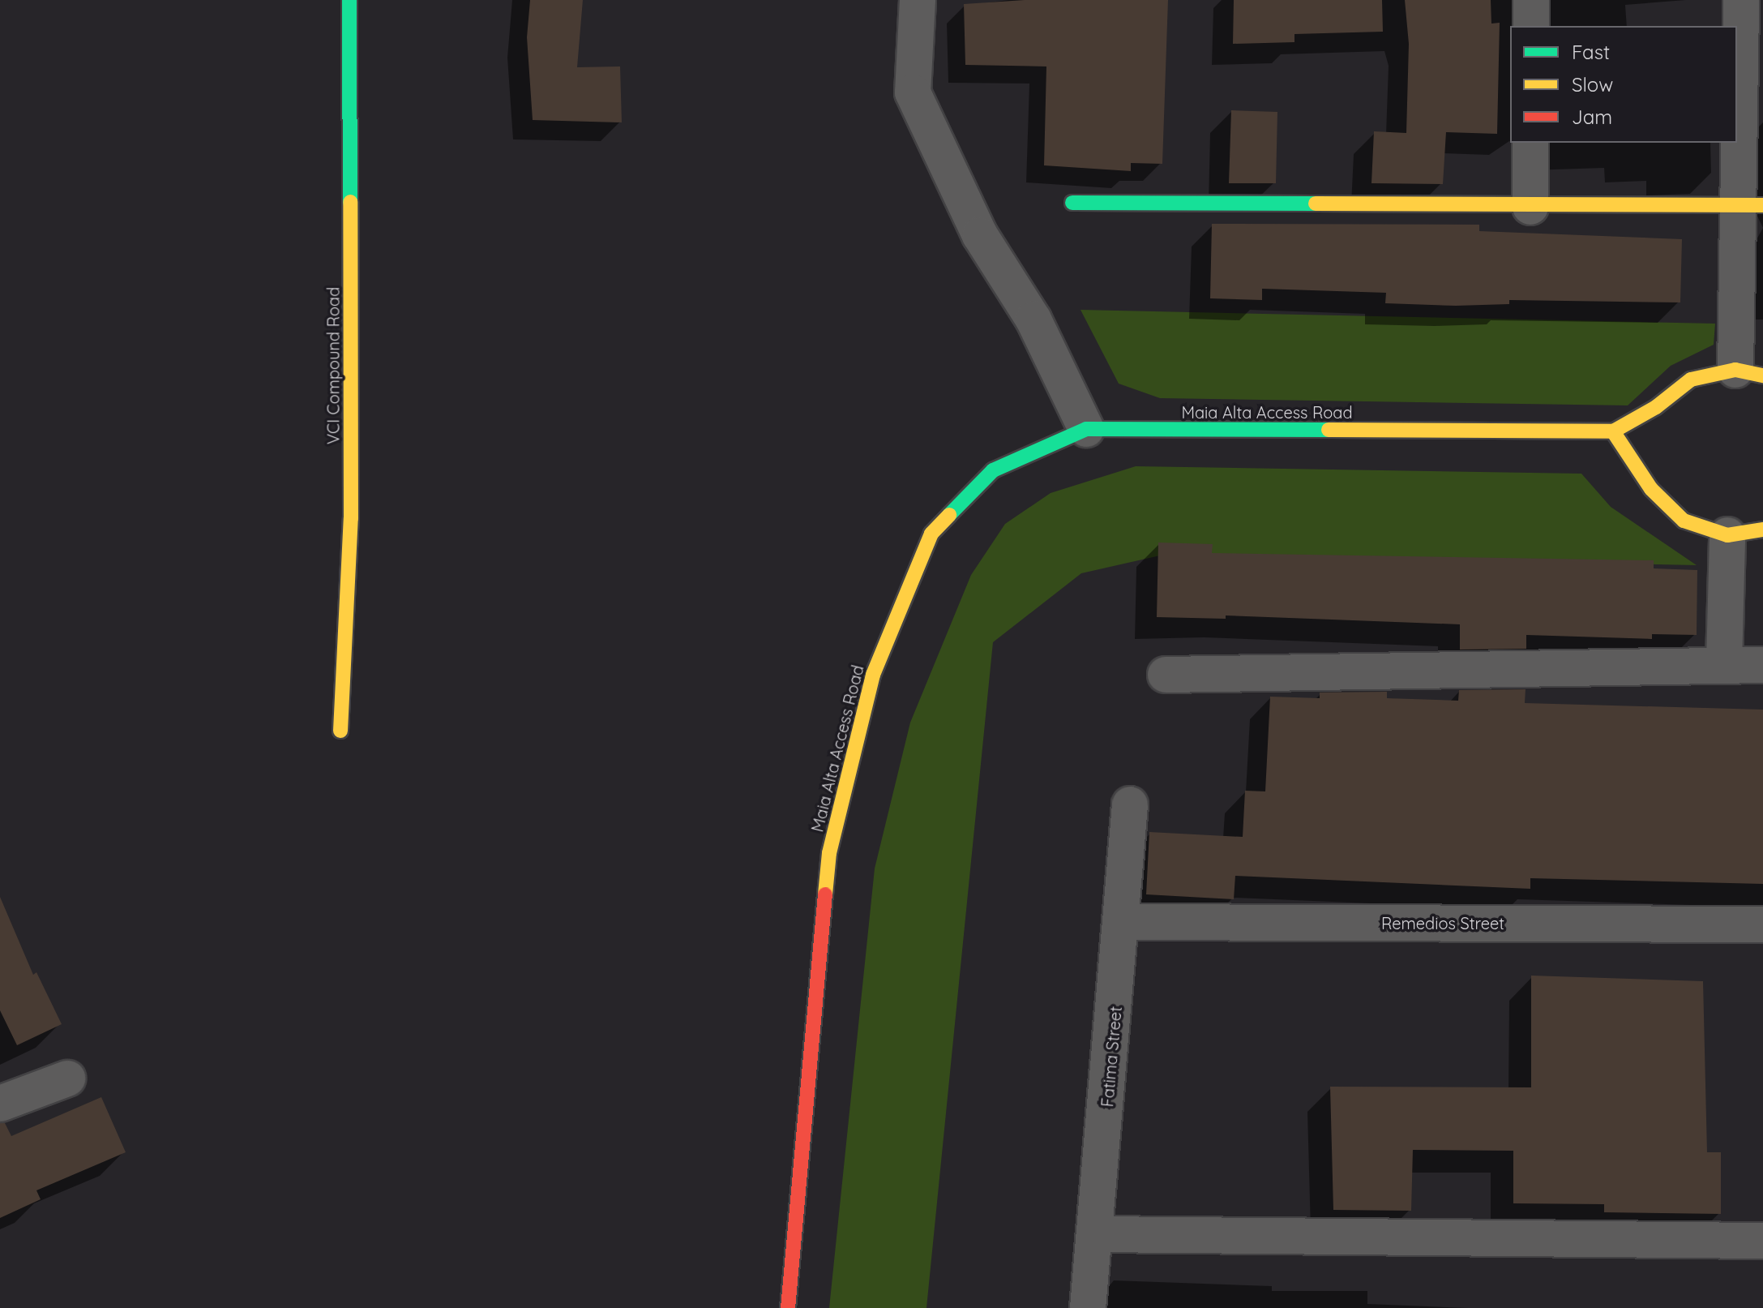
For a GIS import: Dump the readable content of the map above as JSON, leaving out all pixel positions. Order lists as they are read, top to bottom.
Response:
{
  "streets": {
    "street": [
      "VCI Compound Road",
      "Maia Alta Access Road",
      "Remedios Street",
      "Fatima Street"
    ]
  },
  "crossings": [
    ["Remedios Street", "Fatima Street"]
  ],
  "legend": ["Fast", "Slow", "Jam"]
}
